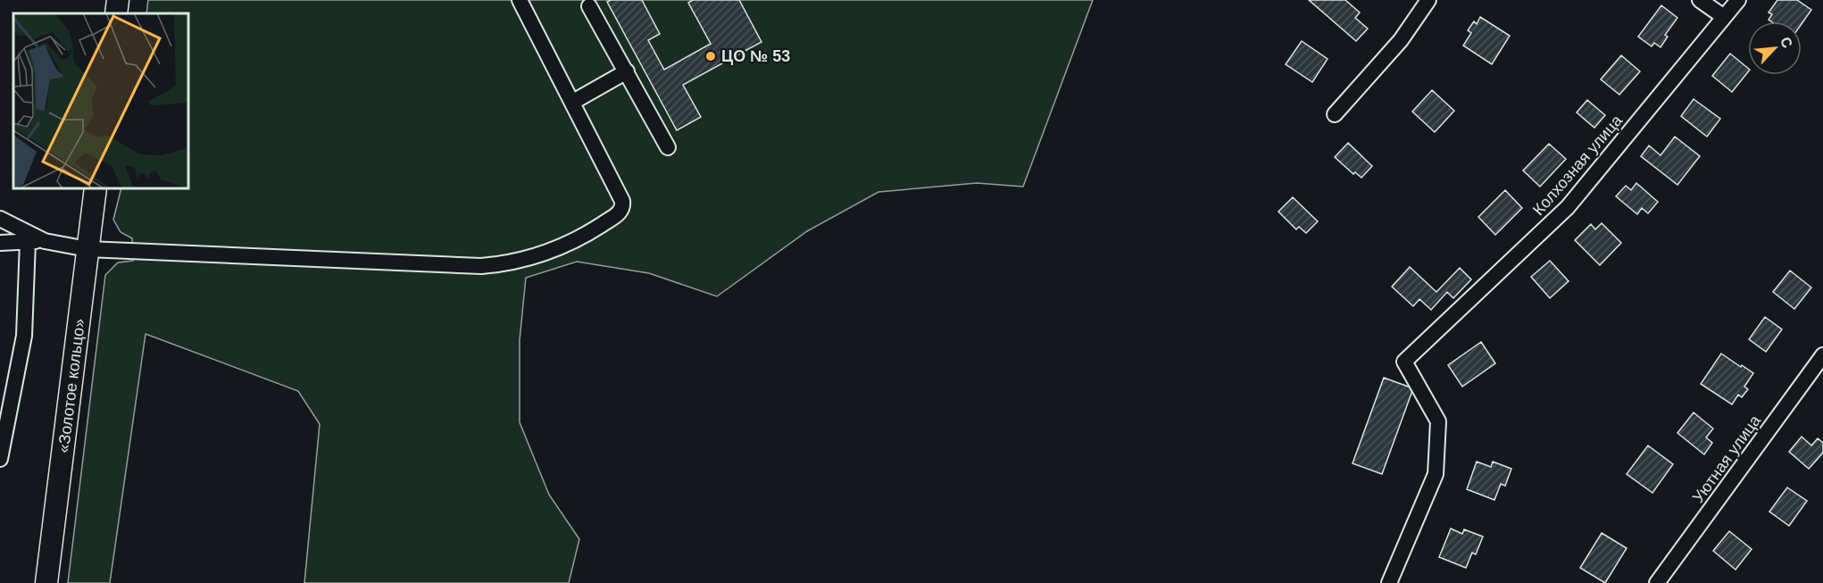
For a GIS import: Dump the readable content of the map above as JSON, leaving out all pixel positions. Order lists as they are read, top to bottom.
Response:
{
  "streets": {
    "highway": ["«Золотое кольцо»"],
    "street": ["Колхозная улица", "Уютная улица"]
  },
  "places": ["ЦО № 53"],
  "north": "top right"
}
